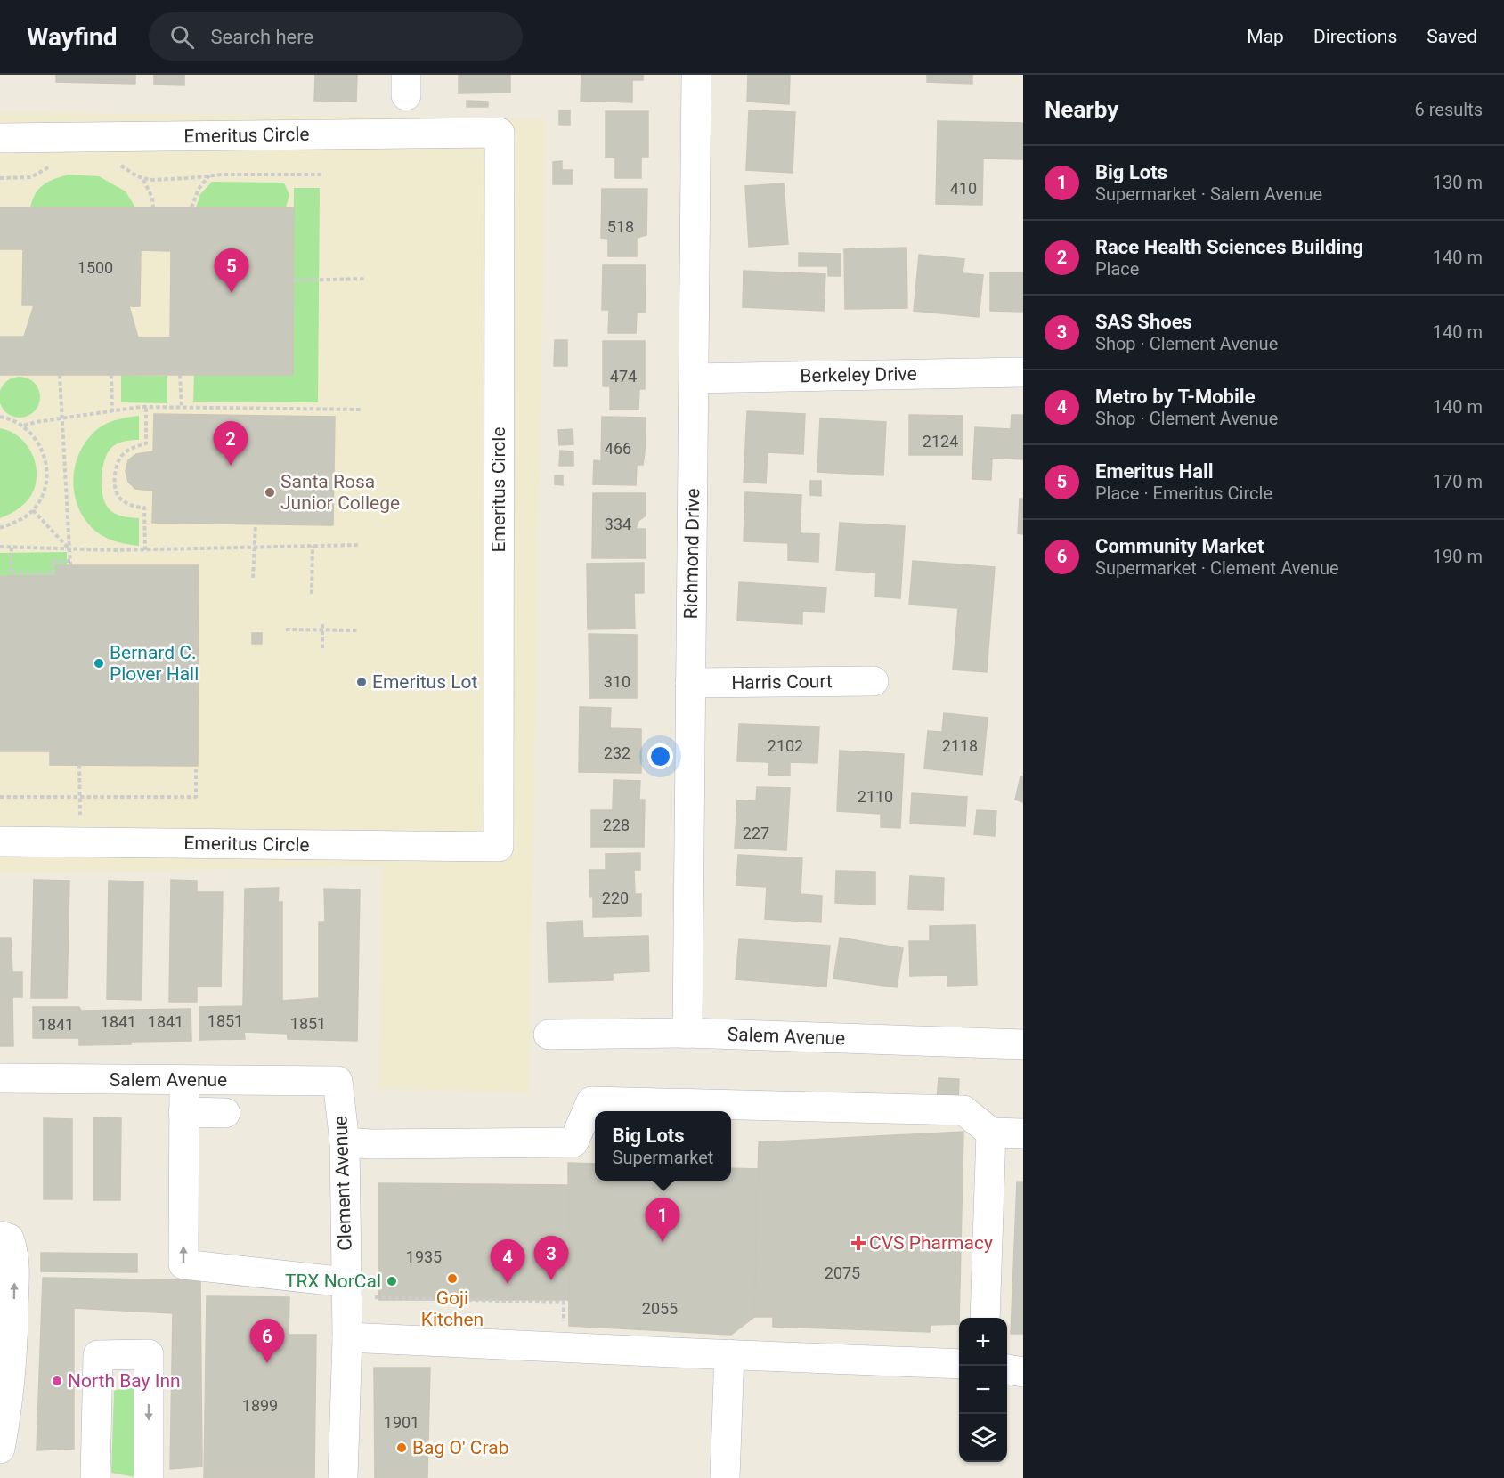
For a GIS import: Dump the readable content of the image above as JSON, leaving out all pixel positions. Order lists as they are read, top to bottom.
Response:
{
  "streets": {
    "street": [
      "Emeritus Circle",
      "Berkeley Drive",
      "Richmond Drive",
      "Harris Court",
      "Salem Avenue",
      "Clement Avenue"
    ]
  },
  "crossings": [
    ["Berkeley Drive", "Richmond Drive"],
    ["Richmond Drive", "Harris Court"],
    ["Richmond Drive", "Salem Avenue"],
    ["Salem Avenue", "Clement Avenue"]
  ],
  "places": {
    "other": [
      "Santa Rosa Junior College",
      "Bernard C. Plover Hall",
      "Emeritus Lot",
      "Goji Kitchen",
      "TRX NorCal",
      "North Bay Inn",
      "Bag O' Crab"
    ],
    "health": ["CVS Pharmacy"]
  },
  "house_numbers": [
    "410",
    "518",
    "1500",
    "474",
    "2124",
    "466",
    "334",
    "310",
    "2102",
    "2118",
    "232",
    "2110",
    "228",
    "227",
    "220",
    "1851",
    "1841",
    "1841",
    "1851",
    "1841",
    "1935",
    "2075",
    "2055",
    "1899",
    "1901"
  ],
  "page": {
    "header": "Wayfind",
    "search": "Search here",
    "nav": ["Map", "Directions", "Saved"],
    "heading": ["Nearby", "6 results"],
    "list": [
      {
        "mark": "1",
        "name": "Big Lots",
        "note": "Supermarket · Salem Avenue",
        "value": "130 m"
      },
      {
        "mark": "2",
        "name": "Race Health Sciences Building",
        "note": "Place",
        "value": "140 m"
      },
      {
        "mark": "3",
        "name": "SAS Shoes",
        "note": "Shop · Clement Avenue",
        "value": "140 m"
      },
      {
        "mark": "4",
        "name": "Metro by T-Mobile",
        "note": "Shop · Clement Avenue",
        "value": "140 m"
      },
      {
        "mark": "5",
        "name": "Emeritus Hall",
        "note": "Place · Emeritus Circle",
        "value": "170 m"
      },
      {
        "mark": "6",
        "name": "Community Market",
        "note": "Supermarket · Clement Avenue",
        "value": "190 m"
      }
    ],
    "pins": [
      "5",
      "2",
      "1",
      "3",
      "4",
      "6"
    ],
    "popup": ["Big Lots", "Supermarket"],
    "map_buttons": ["+", "−"]
  }
}
